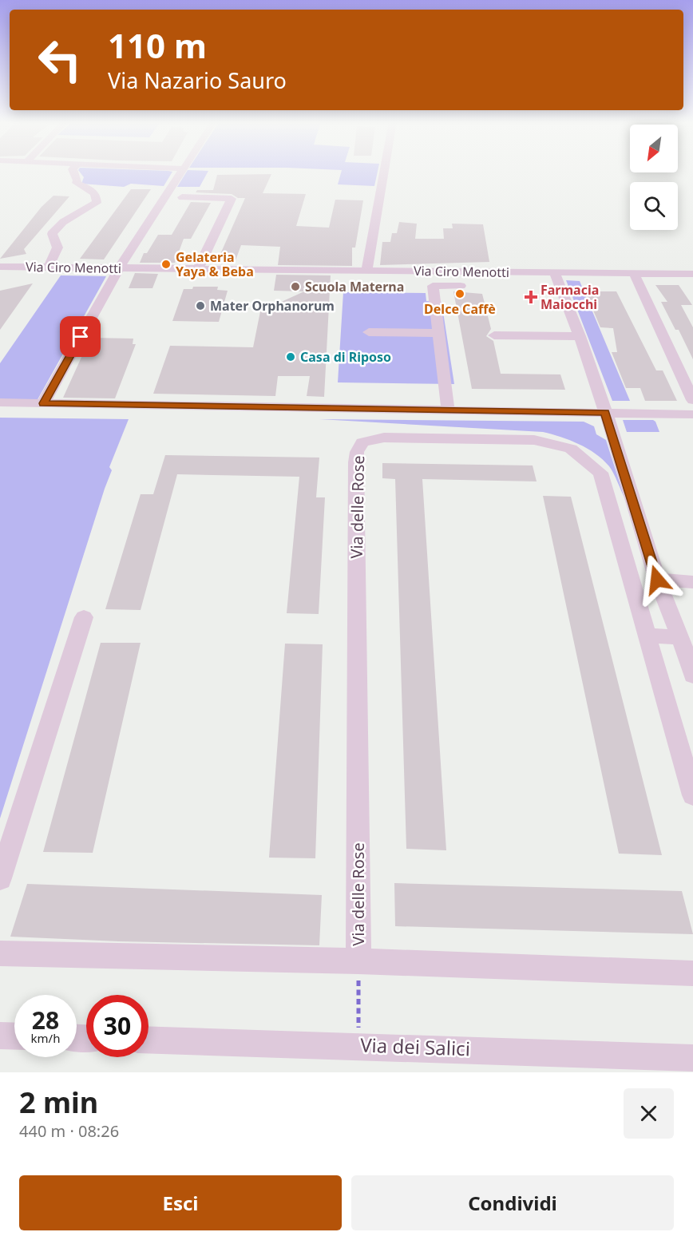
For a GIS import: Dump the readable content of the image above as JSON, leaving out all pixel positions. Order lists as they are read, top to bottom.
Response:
{
  "streets": {
    "street": ["Via Ciro Menotti", "Via delle Rose", "Via dei Salici"]
  },
  "places": {
    "other": [
      "Gelateria Yaya & Beba",
      "Scuola Materna",
      "Delce Caffè",
      "Mater Orphanorum",
      "Casa di Riposo"
    ],
    "health": ["Farmacia Maiocchi"]
  },
  "north": "bottom left",
  "page": {
    "turn": ["110 m", "Via Nazario Sauro"],
    "speed": "28 km/h",
    "limit": "30",
    "heading": ["2 min", "440 m · 08:26"],
    "buttons": ["Esci", "Condividi"]
  }
}
